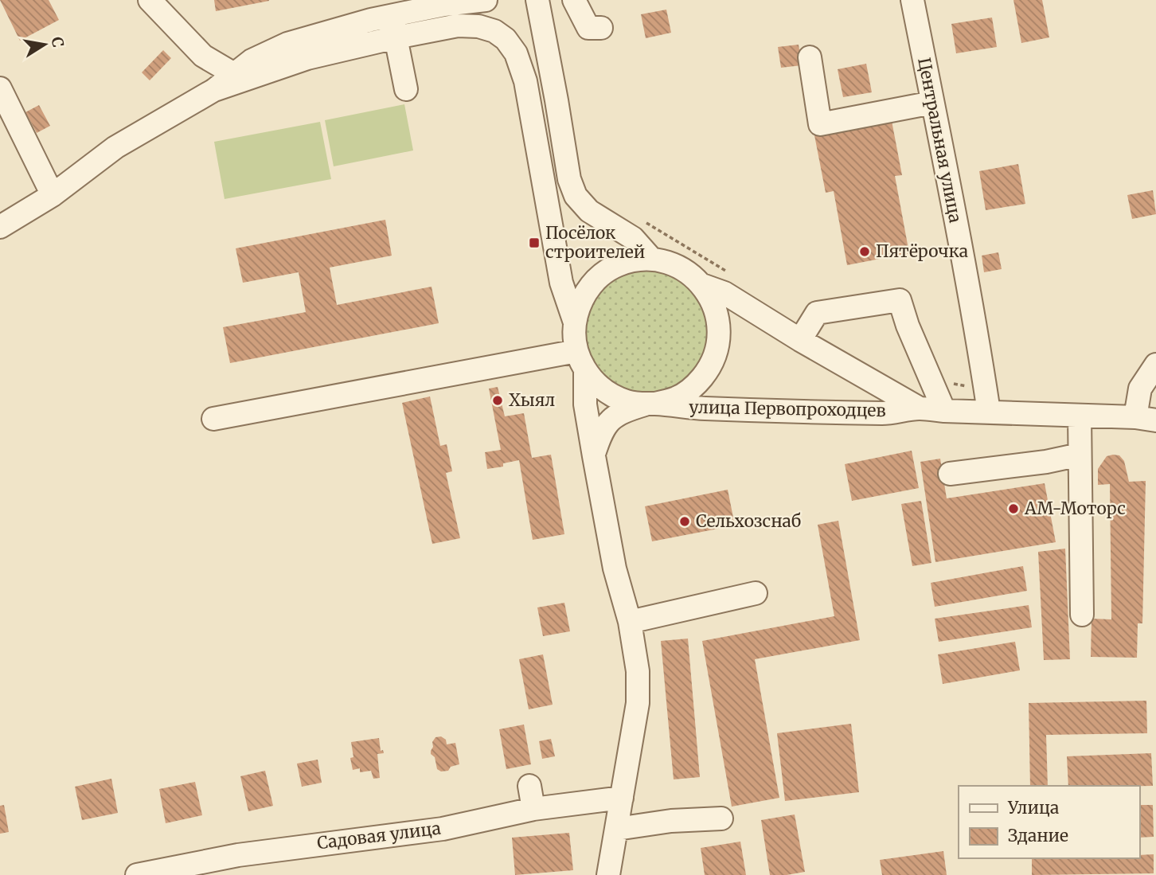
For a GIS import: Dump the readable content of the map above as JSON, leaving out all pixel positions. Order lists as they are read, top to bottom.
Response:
{
  "streets": {
    "street": ["Центральная улица", "улица Первопроходцев", "Садовая улица"]
  },
  "crossings": [
    ["Центральная улица", "улица Первопроходцев"]
  ],
  "places": {
    "transit": ["Посёлок строителей"],
    "other": [
      "Пятёрочка",
      "Хыял",
      "АМ-Моторс",
      "Сельхозснаб"
    ]
  },
  "legend": ["Улица", "Здание"],
  "north": "right"
}
